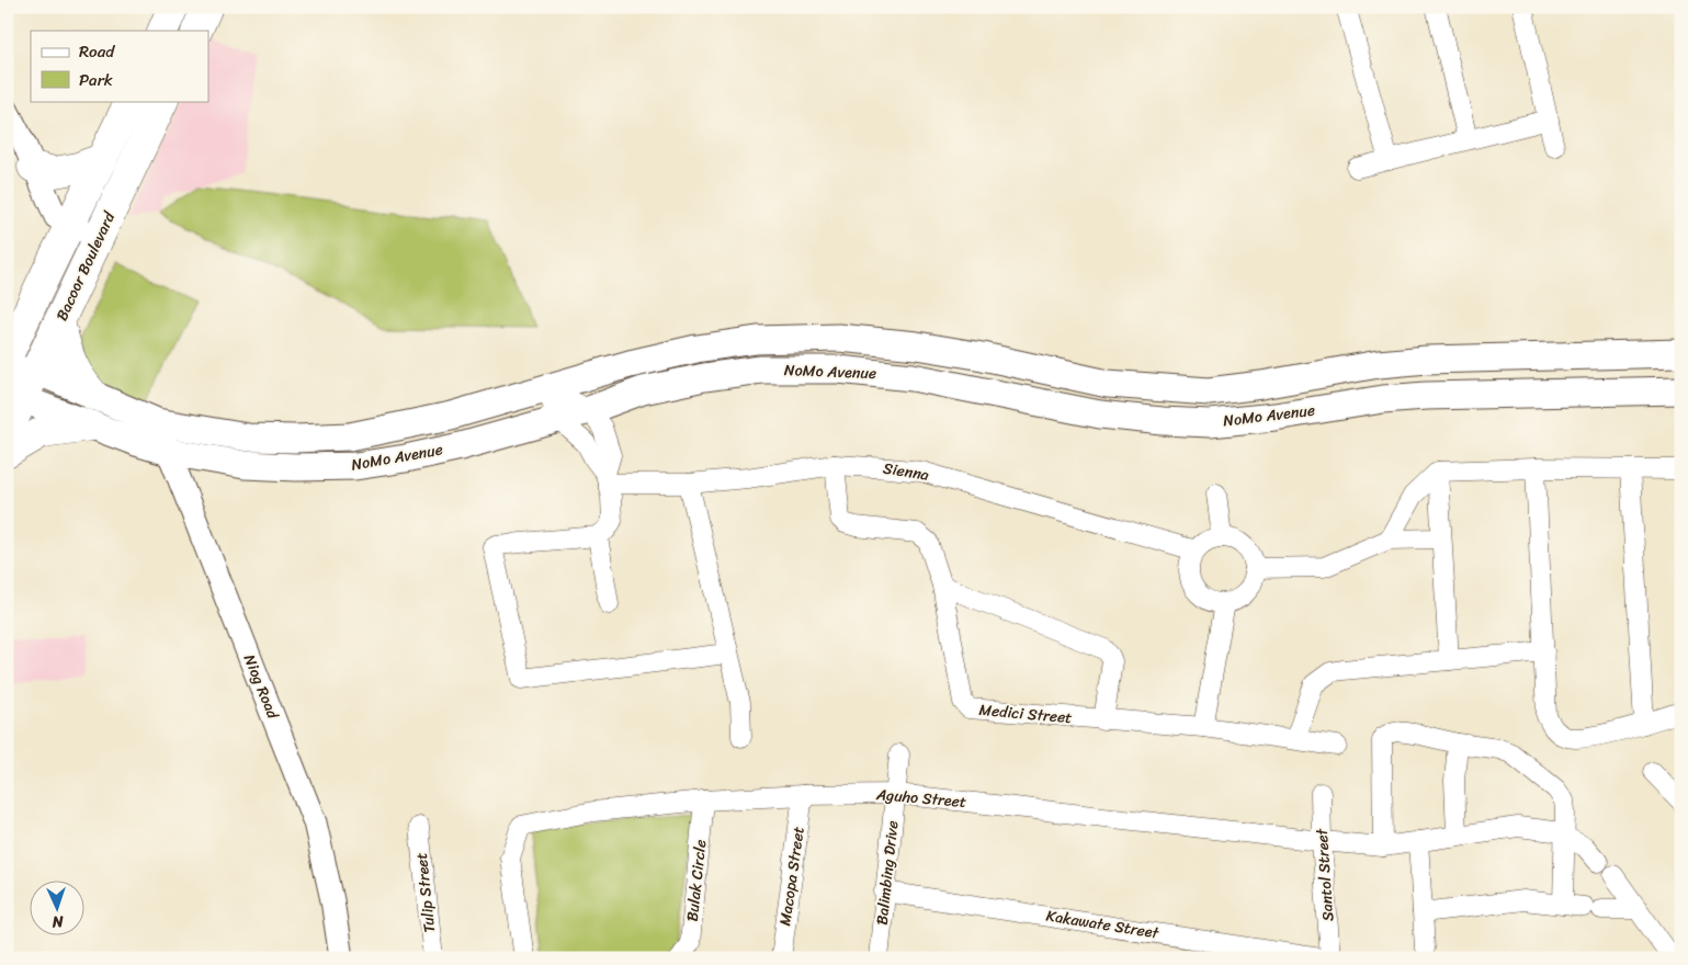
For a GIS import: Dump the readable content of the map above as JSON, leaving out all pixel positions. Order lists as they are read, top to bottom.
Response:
{
  "streets": {
    "main road": ["Bacoor Boulevard", "NoMo Avenue"],
    "street": [
      "Sienna",
      "Niog Road",
      "Medici Street",
      "Aguho Street",
      "Balimbing Drive",
      "Santol Street",
      "Macopa Street",
      "Bulak Circle",
      "Tulip Street",
      "Kakawate Street"
    ]
  },
  "crossings": [
    ["Bacoor Boulevard", "NoMo Avenue"],
    ["NoMo Avenue", "Niog Road"],
    ["Sienna", "Medici Street"],
    ["Aguho Street", "Balimbing Drive"],
    ["Aguho Street", "Santol Street"],
    ["Aguho Street", "Macopa Street"],
    ["Aguho Street", "Bulak Circle"],
    ["Balimbing Drive", "Kakawate Street"]
  ],
  "legend": ["Road", "Park"],
  "north": "bottom"
}
